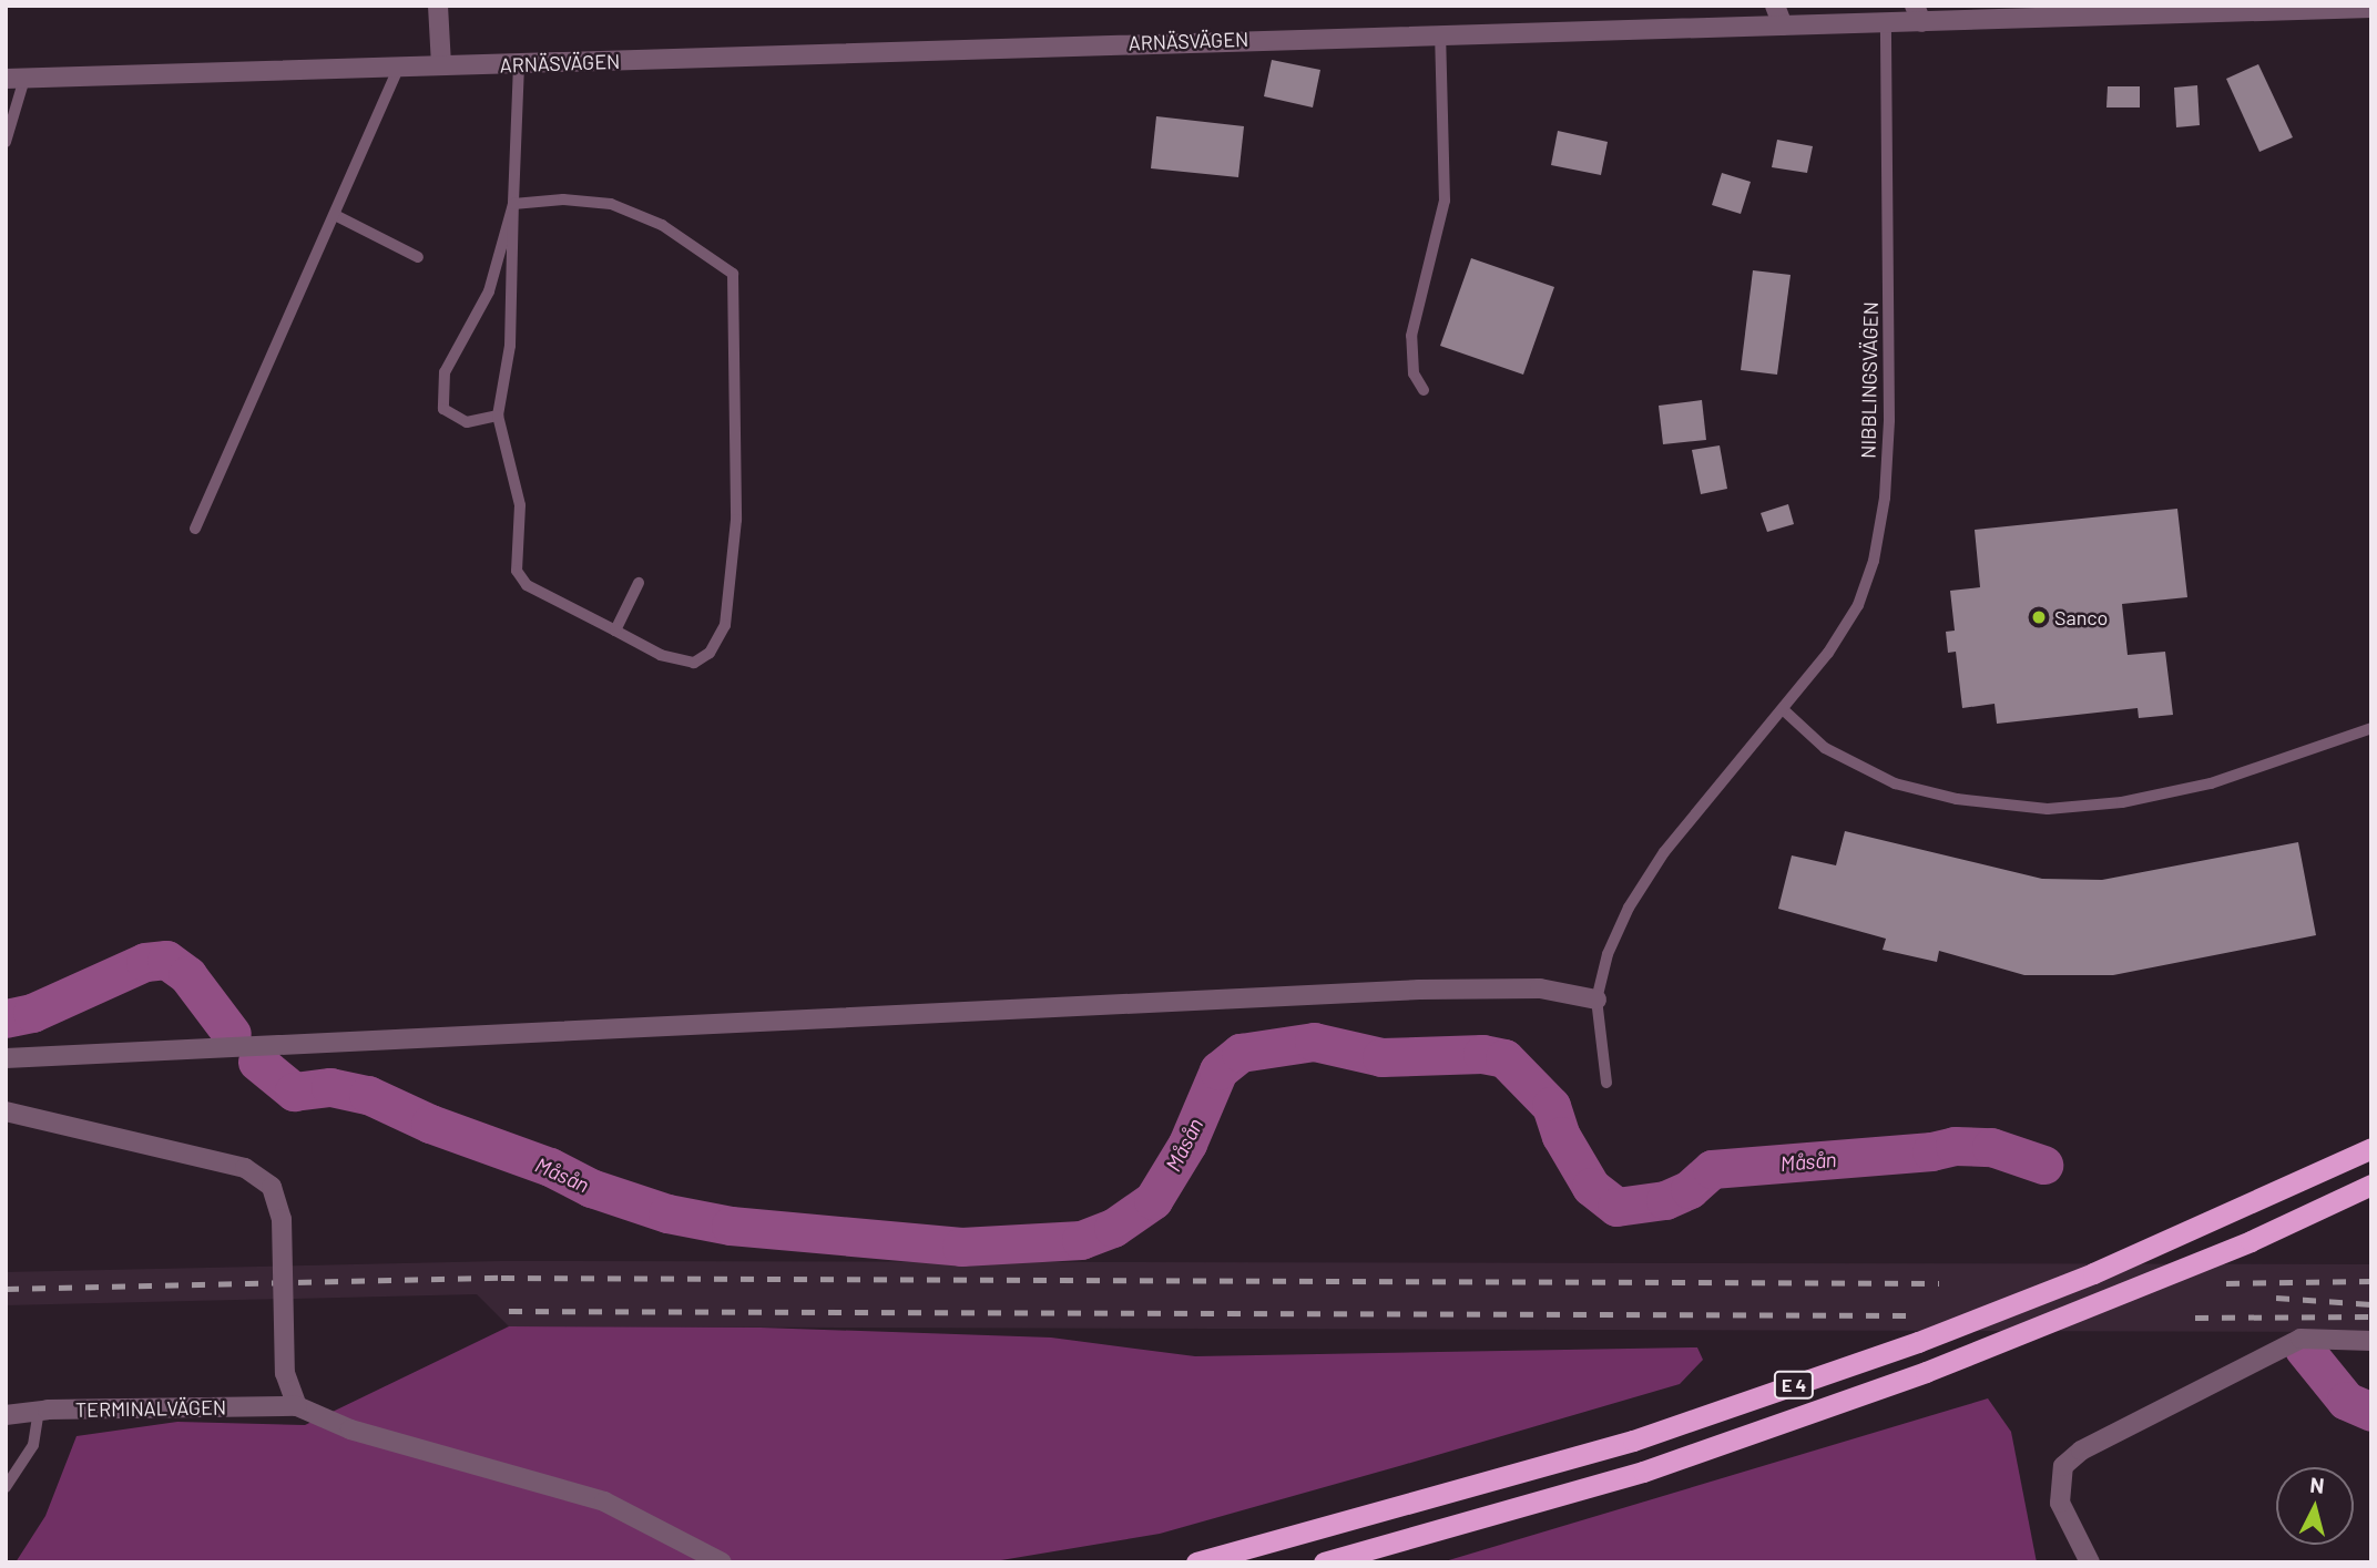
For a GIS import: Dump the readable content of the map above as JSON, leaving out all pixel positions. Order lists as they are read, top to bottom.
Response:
{
  "streets": {
    "highway": ["E 4"],
    "street": ["ARNÄSVÄGEN", "TERMINALVÄGEN"],
    "lane": ["NIBBLINGSVÄGEN"]
  },
  "crossings": [
    ["ARNÄSVÄGEN", "NIBBLINGSVÄGEN"]
  ],
  "water": ["Måsån"],
  "places": ["Sanco"],
  "north": "top"
}
